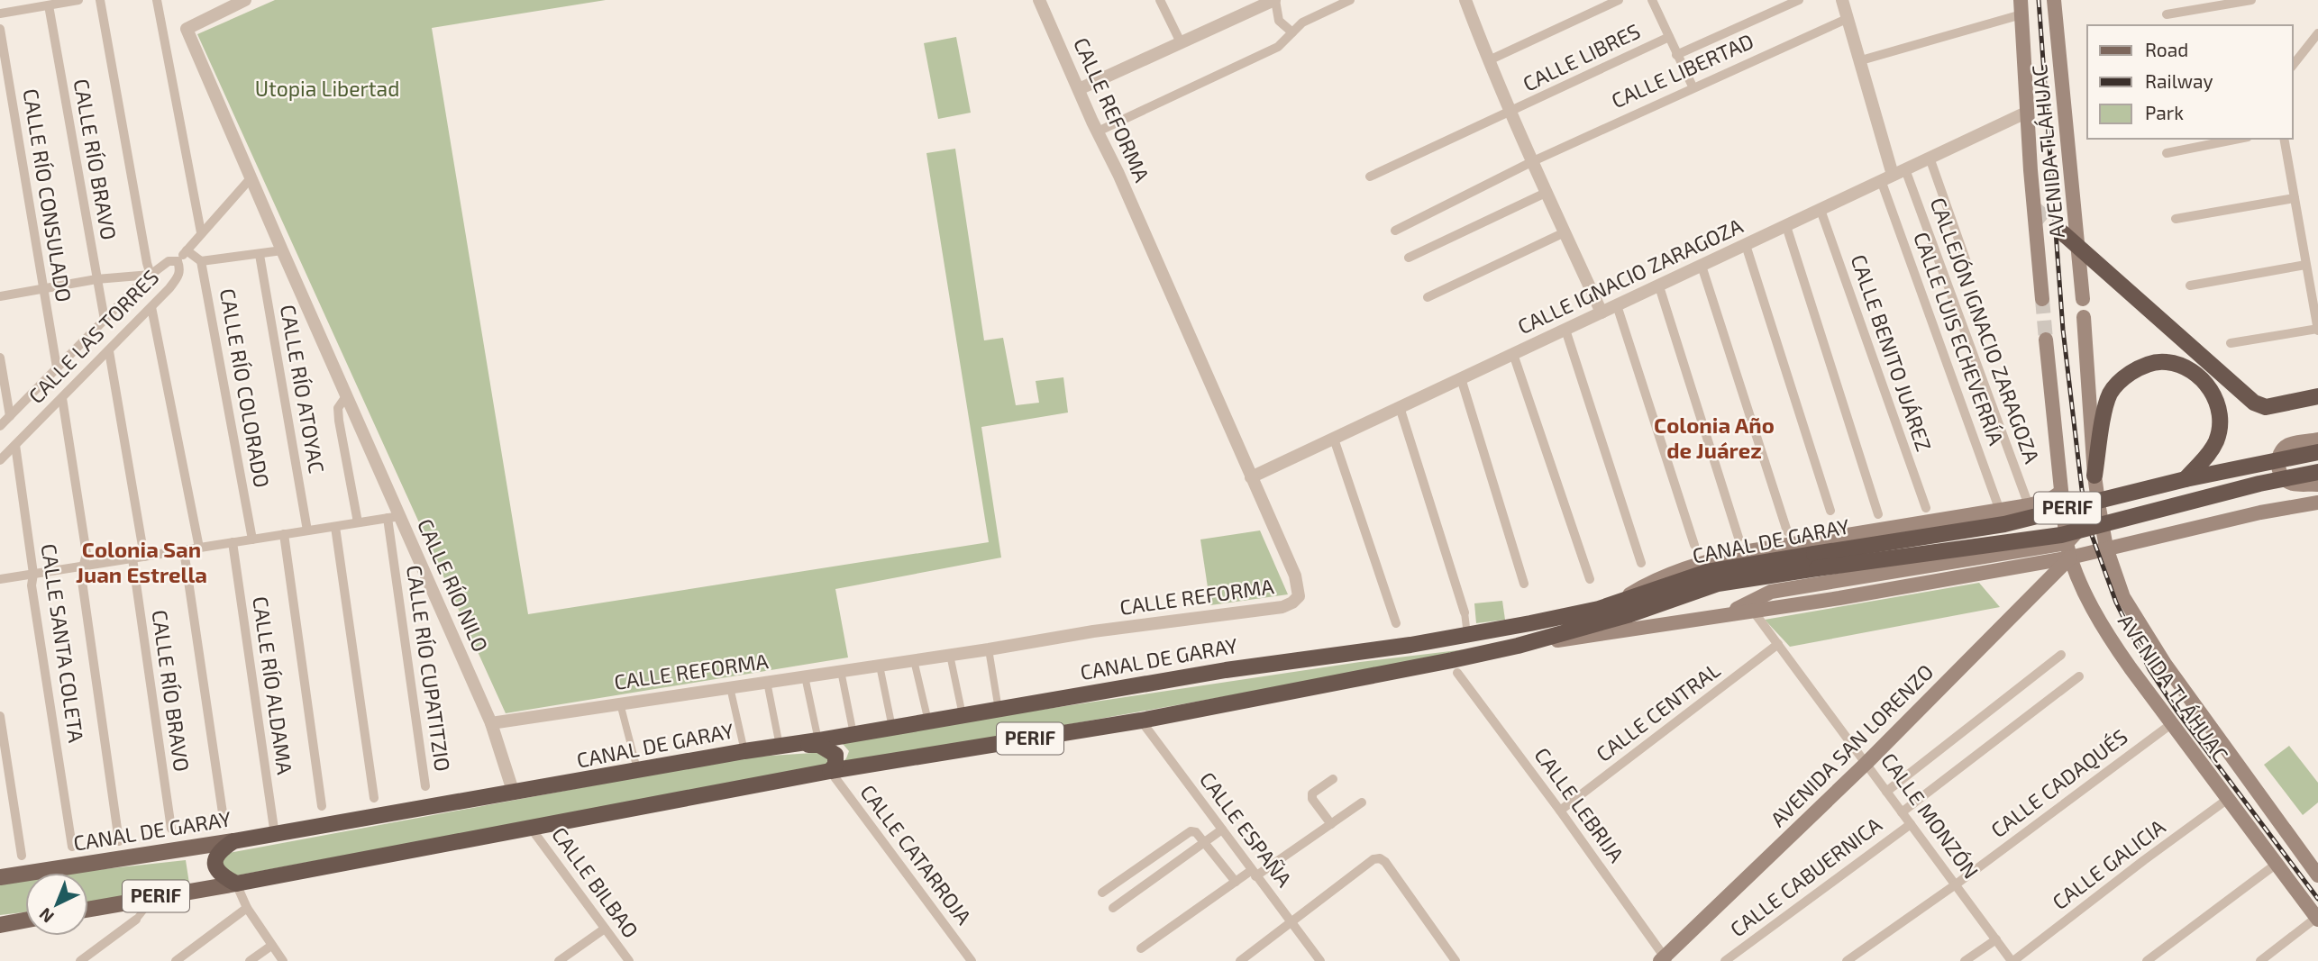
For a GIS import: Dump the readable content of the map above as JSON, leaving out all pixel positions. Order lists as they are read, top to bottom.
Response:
{
  "streets": {
    "highway": ["PERIF", "CANAL DE GARAY"],
    "main road": ["AVENIDA TLÁHUAC", "AVENIDA SAN LORENZO"],
    "street": [
      "CALLE LIBRES",
      "CALLE LIBERTAD",
      "CALLE REFORMA",
      "CALLE RÍO BRAVO",
      "CALLE RÍO CONSULADO",
      "CALLE IGNACIO ZARAGOZA",
      "CALLEJÓN IGNACIO ZARAGOZA",
      "CALLE LAS TORRES",
      "CALLE LUIS ECHEVERRÍA",
      "CALLE BENITO JUÁREZ",
      "CALLE RÍO COLORADO",
      "CALLE RÍO ATOYAC",
      "CALLE RÍO NILO",
      "CALLE SANTA COLETA",
      "CALLE RÍO CUPATITZIO",
      "CALLE RÍO ALDAMA",
      "CALLE CENTRAL",
      "CALLE CADAQUÉS",
      "CALLE LEBRIJA",
      "CALLE MONZÓN",
      "CALLE ESPAÑA",
      "CALLE CATARROJA",
      "CALLE GALICIA",
      "CALLE CABUERNICA",
      "CALLE BILBAO"
    ]
  },
  "crossings": [
    ["CALLE REFORMA", "CALLE IGNACIO ZARAGOZA"],
    ["CALLE REFORMA", "CALLE RÍO NILO"],
    ["AVENIDA TLÁHUAC", "CALLE IGNACIO ZARAGOZA"],
    ["AVENIDA TLÁHUAC", "CANAL DE GARAY"],
    ["AVENIDA TLÁHUAC", "AVENIDA SAN LORENZO"],
    ["AVENIDA TLÁHUAC", "CALLE CADAQUÉS"],
    ["AVENIDA TLÁHUAC", "CALLE GALICIA"],
    ["CALLE RÍO BRAVO", "CALLE LAS TORRES"],
    ["CALLE RÍO CONSULADO", "CALLE LAS TORRES"],
    ["CALLE IGNACIO ZARAGOZA", "CALLEJÓN IGNACIO ZARAGOZA"],
    ["CALLE IGNACIO ZARAGOZA", "CALLE LUIS ECHEVERRÍA"],
    ["CALLE IGNACIO ZARAGOZA", "CALLE BENITO JUÁREZ"],
    ["CALLEJÓN IGNACIO ZARAGOZA", "CALLE LUIS ECHEVERRÍA"],
    ["CALLE LAS TORRES", "CALLE RÍO NILO"],
    ["CALLE LAS TORRES", "CALLE SANTA COLETA"],
    ["CANAL DE GARAY", "CALLE RÍO NILO"],
    ["CANAL DE GARAY", "CALLE RÍO ALDAMA"],
    ["CANAL DE GARAY", "AVENIDA SAN LORENZO"],
    ["CANAL DE GARAY", "CALLE MONZÓN"],
    ["CANAL DE GARAY", "CALLE ESPAÑA"],
    ["CANAL DE GARAY", "CALLE CATARROJA"],
    ["CANAL DE GARAY", "CALLE BILBAO"],
    ["CALLE RÍO NILO", "CALLE RÍO CUPATITZIO"],
    ["CALLE CENTRAL", "CALLE LEBRIJA"],
    ["CALLE CENTRAL", "CALLE MONZÓN"],
    ["AVENIDA SAN LORENZO", "CALLE LEBRIJA"],
    ["AVENIDA SAN LORENZO", "CALLE MONZÓN"],
    ["CALLE CADAQUÉS", "CALLE MONZÓN"],
    ["CALLE MONZÓN", "CALLE GALICIA"],
    ["CALLE MONZÓN", "CALLE CABUERNICA"]
  ],
  "districts": ["Colonia Año de Juárez", "Colonia San Juan Estrella"],
  "parks": ["Utopia Libertad"],
  "legend": ["Road", "Railway", "Park"],
  "north": "bottom left"
}
